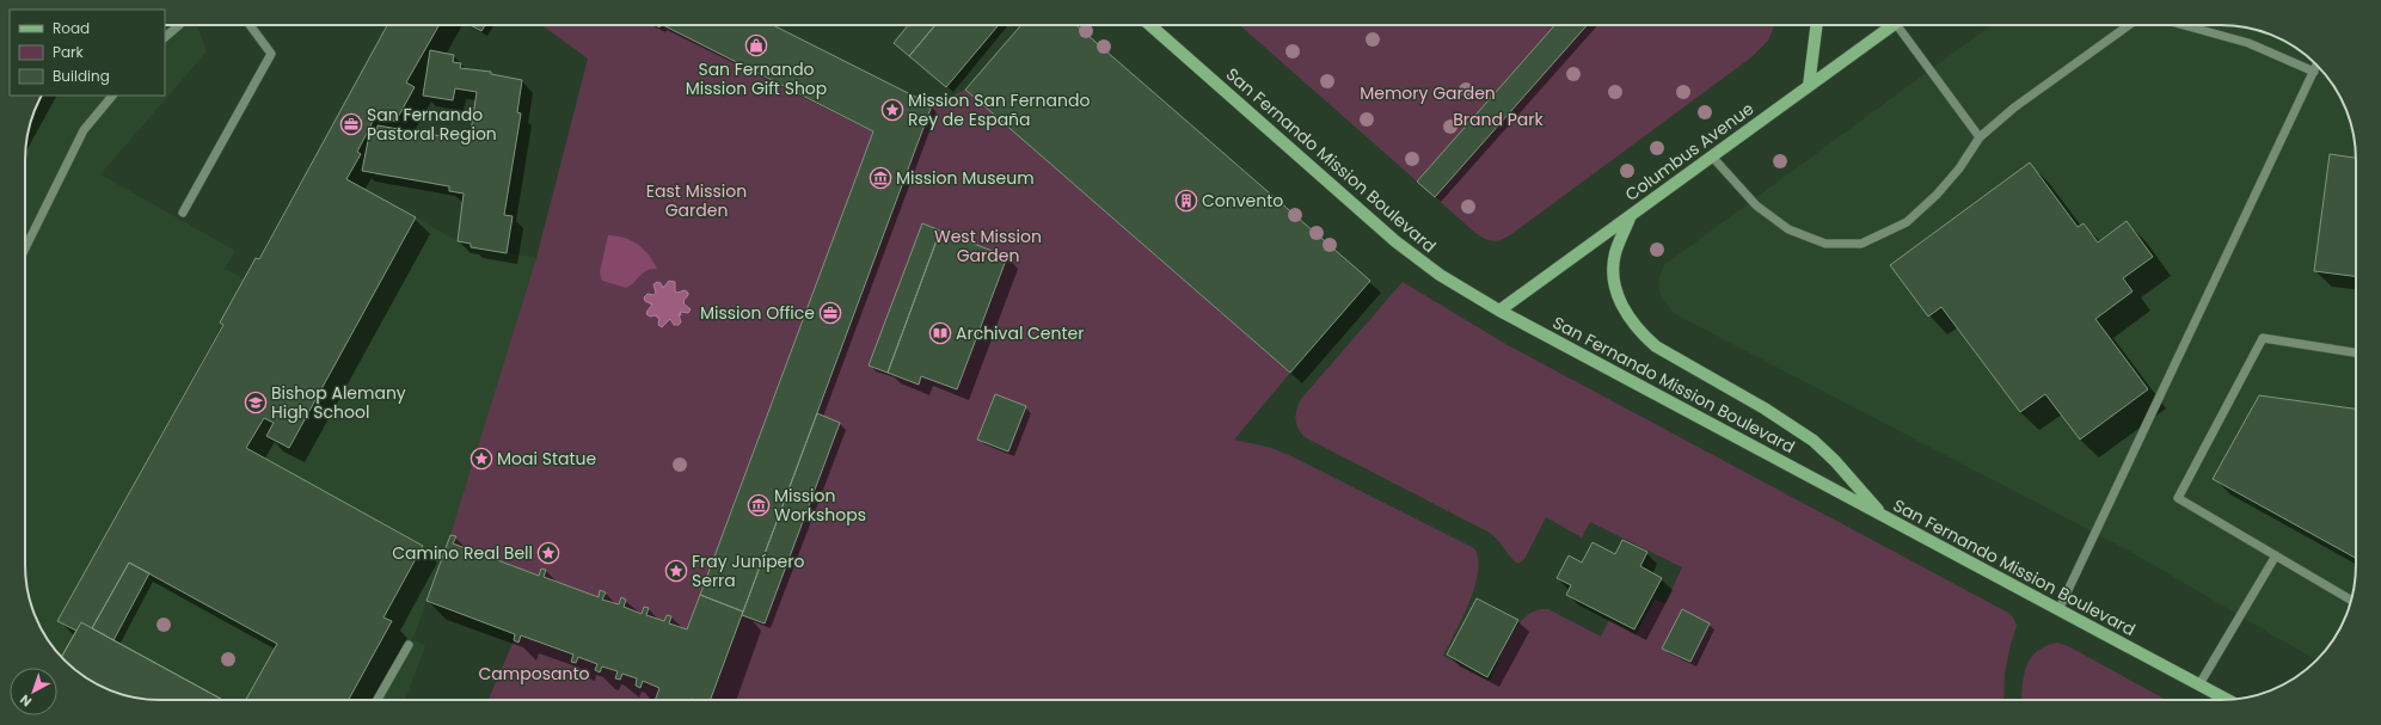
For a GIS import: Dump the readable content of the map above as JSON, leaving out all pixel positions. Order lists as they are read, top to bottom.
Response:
{
  "streets": {
    "main road": ["Columbus Avenue", "San Fernando Mission Boulevard"]
  },
  "crossings": [
    ["Columbus Avenue", "San Fernando Mission Boulevard"]
  ],
  "parks": [
    "Memory Garden",
    "Brand Park",
    "East Mission Garden",
    "West Mission Garden",
    "Camposanto"
  ],
  "places": {
    "shop": ["San Fernando Mission Gift Shop"],
    "place": [
      "Mission San Fernando Rey de España",
      "Moai Statue",
      "Camino Real Bell",
      "Fray Junípero Serra"
    ],
    "office": ["San Fernando Pastoral Region", "Mission Office"],
    "museum": ["Mission Museum", "Mission Workshops"],
    "building": ["Convento"],
    "library": ["Archival Center"],
    "school or university": ["Bishop Alemany High School"]
  },
  "legend": ["Road", "Park", "Building"],
  "north": "bottom left"
}
